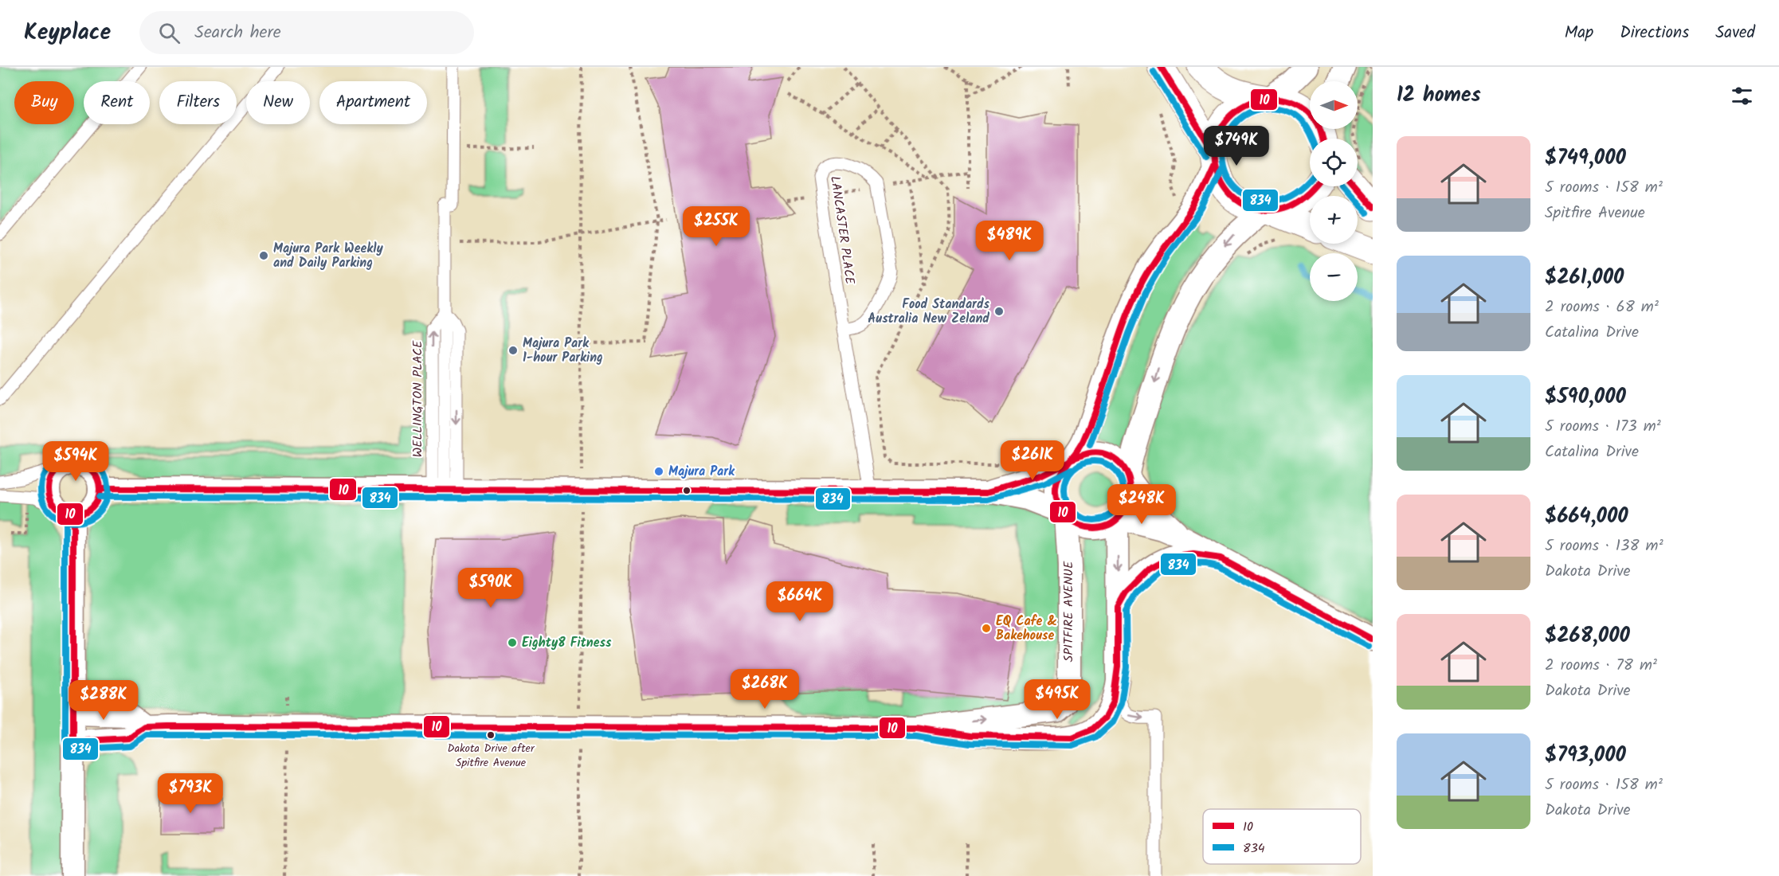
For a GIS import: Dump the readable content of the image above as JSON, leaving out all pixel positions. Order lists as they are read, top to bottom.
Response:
{
  "streets": {
    "street": ["SPITFIRE AVENUE"],
    "lane": ["LANCASTER PLACE", "WELLINGTON PLACE"]
  },
  "places": [
    "Majura Park Weekly and Daily Parking",
    "Food Standards Australia New Zeland",
    "Majura Park 1-hour Parking",
    "Majura Park",
    "EQ Cafe & Bakehouse",
    "Eighty8 Fitness",
    "Dakota Drive after Spitfire Avenue"
  ],
  "lines": ["transit line 10", "transit line 834"],
  "legend": ["10", "834"],
  "north": "right",
  "page": {
    "header": "Keyplace",
    "search": "Search here",
    "nav": ["Map", "Directions", "Saved"],
    "heading": "12 homes",
    "map_buttons": ["+", "−"],
    "chip": [
      "Buy",
      "Rent",
      "Filters",
      "New",
      "Apartment"
    ],
    "list": [
      {
        "name": "$749,000",
        "note": "5 rooms · 158 m² · Spitfire Avenue"
      },
      {
        "name": "$261,000",
        "note": "2 rooms · 68 m² · Catalina Drive"
      },
      {
        "name": "$590,000",
        "note": "5 rooms · 173 m² · Catalina Drive"
      },
      {
        "name": "$664,000",
        "note": "5 rooms · 138 m² · Dakota Drive"
      },
      {
        "name": "$268,000",
        "note": "2 rooms · 78 m² · Dakota Drive"
      },
      {
        "name": "$793,000",
        "note": "5 rooms · 158 m² · Dakota Drive"
      }
    ],
    "price": [
      "$749K",
      "$255K",
      "$489K",
      "$261K",
      "$594K",
      "$248K",
      "$590K",
      "$664K",
      "$268K",
      "$495K",
      "$288K",
      "$793K"
    ]
  }
}
